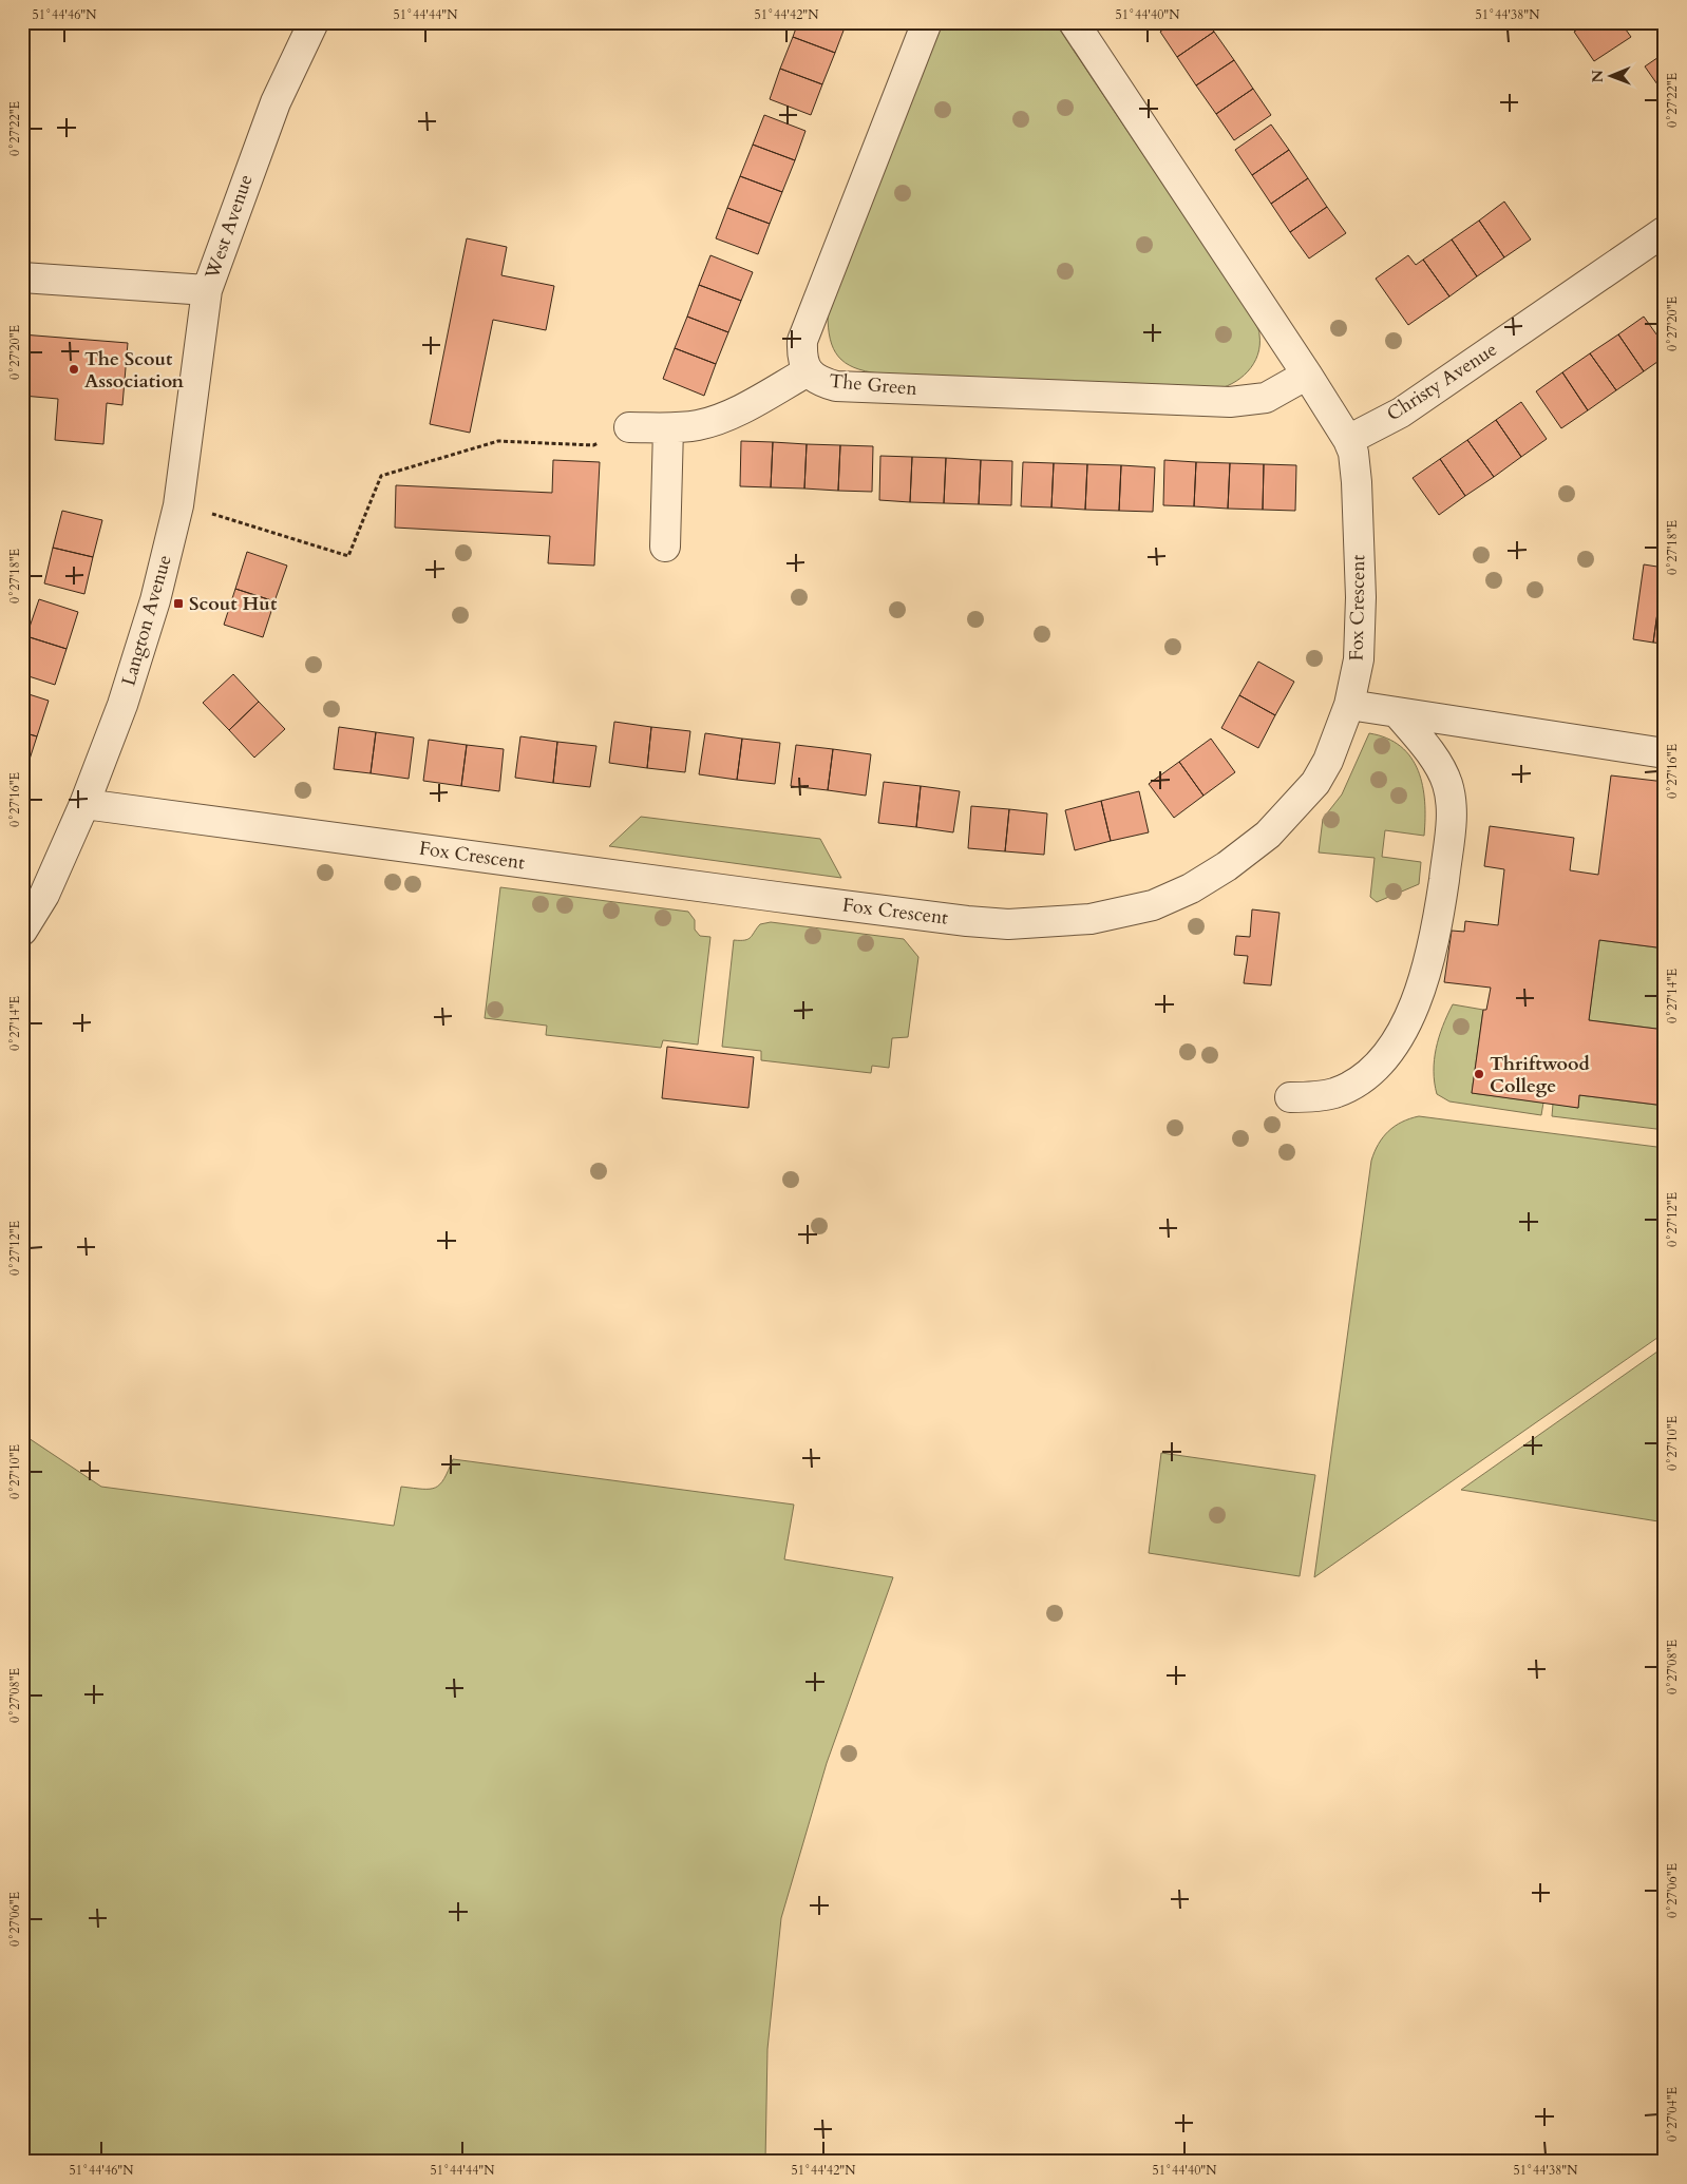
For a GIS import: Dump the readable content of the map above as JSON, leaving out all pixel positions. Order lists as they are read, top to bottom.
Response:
{
  "streets": {
    "street": [
      "West Avenue",
      "Christy Avenue",
      "The Green",
      "Fox Crescent",
      "Langton Avenue"
    ]
  },
  "crossings": [
    ["West Avenue", "Langton Avenue"],
    ["Christy Avenue", "Fox Crescent"],
    ["Fox Crescent", "Langton Avenue"]
  ],
  "places": {
    "other": ["The Scout Association", "Thriftwood College"],
    "transit": ["Scout Hut"]
  },
  "north": "left",
  "coordinates": [
    "51°44'46\"N",
    "51°44'44\"N",
    "51°44'42\"N",
    "51°44'40\"N",
    "51°44'38\"N",
    "0°27'22\"E",
    "0°27'20\"E",
    "0°27'18\"E",
    "0°27'16\"E",
    "0°27'14\"E",
    "0°27'12\"E",
    "0°27'10\"E",
    "0°27'08\"E",
    "0°27'06\"E",
    "0°27'04\"E"
  ]
}
